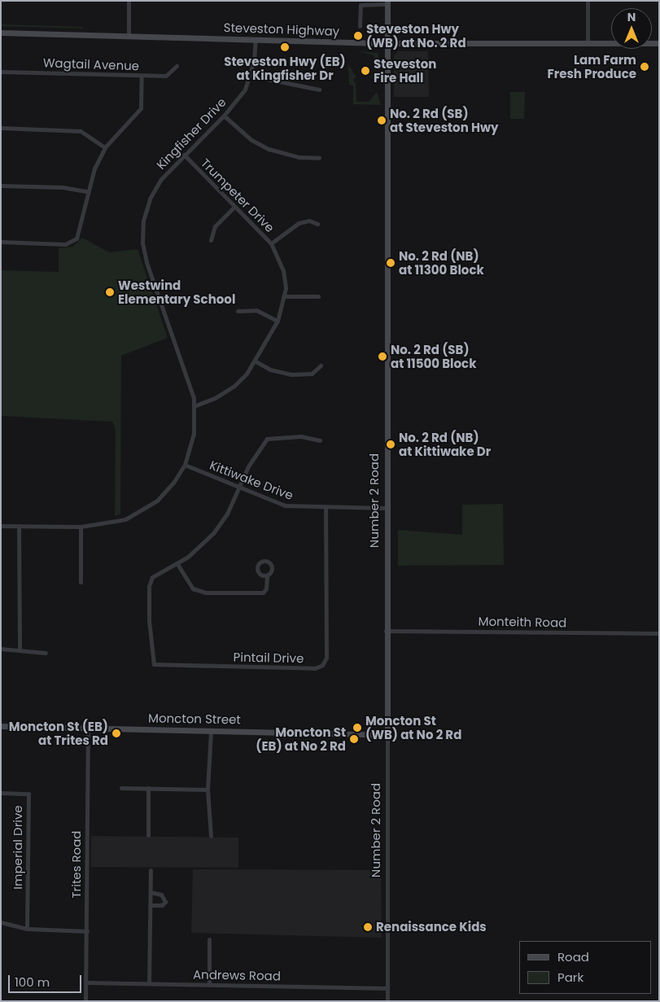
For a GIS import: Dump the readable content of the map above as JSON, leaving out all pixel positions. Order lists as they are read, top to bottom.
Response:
{
  "streets": {
    "street": [
      "Steveston Highway",
      "Wagtail Avenue",
      "Kingfisher Drive",
      "Trumpeter Drive",
      "Kittiwake Drive",
      "Number 2 Road",
      "Monteith Road",
      "Pintail Drive",
      "Moncton Street",
      "Imperial Drive",
      "Trites Road",
      "Andrews Road"
    ]
  },
  "crossings": [
    ["Steveston Highway", "Kingfisher Drive"],
    ["Steveston Highway", "Number 2 Road"],
    ["Kingfisher Drive", "Trumpeter Drive"],
    ["Kingfisher Drive", "Kittiwake Drive"],
    ["Kittiwake Drive", "Number 2 Road"],
    ["Kittiwake Drive", "Pintail Drive"],
    ["Number 2 Road", "Monteith Road"],
    ["Number 2 Road", "Moncton Street"],
    ["Number 2 Road", "Andrews Road"],
    ["Moncton Street", "Trites Road"],
    ["Trites Road", "Andrews Road"]
  ],
  "places": [
    "Steveston Hwy (WB) at No. 2 Rd",
    "Steveston Hwy (EB) at Kingfisher Dr",
    "Lam Farm Fresh Produce",
    "Steveston Fire Hall",
    "No. 2 Rd (SB) at Steveston Hwy",
    "No. 2 Rd (NB) at 11300 Block",
    "Westwind Elementary School",
    "No. 2 Rd (SB) at 11500 Block",
    "No. 2 Rd (NB) at Kittiwake Dr",
    "Moncton St (WB) at No 2 Rd",
    "Moncton St (EB) at Trites Rd",
    "Moncton St (EB) at No 2 Rd",
    "Renaissance Kids"
  ],
  "legend": ["Road", "Park"],
  "scale_bar": "100 m",
  "north": "top"
}
